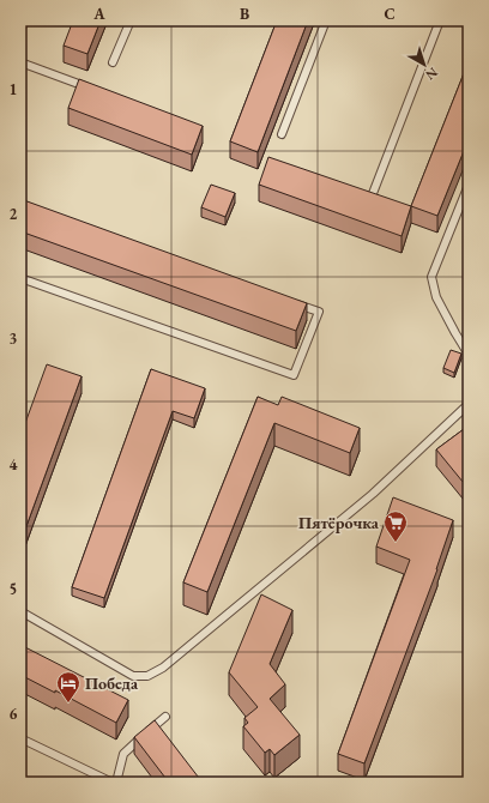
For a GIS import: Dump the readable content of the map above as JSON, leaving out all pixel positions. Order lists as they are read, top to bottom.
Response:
{
  "places": {
    "supermarket": ["Пятёрочка"],
    "hotel": ["Победа"]
  },
  "north": "bottom right",
  "grid": {
    "columns": ["A", "B", "C"],
    "rows": [
      "1",
      "2",
      "3",
      "4",
      "5",
      "6"
    ]
  }
}
